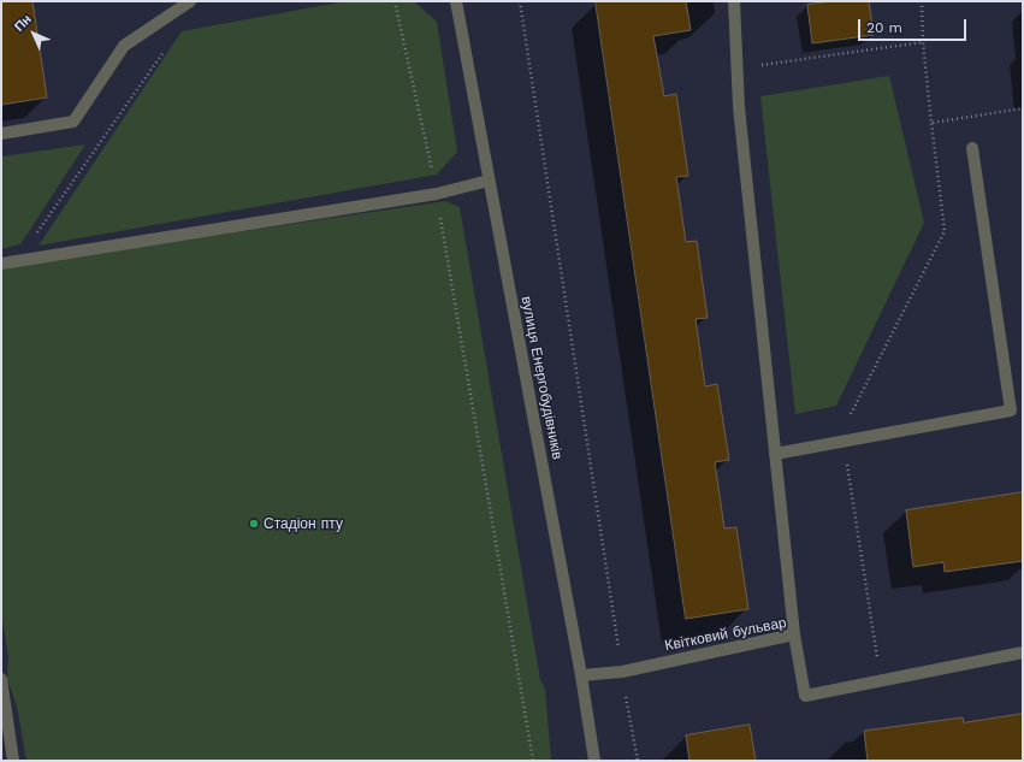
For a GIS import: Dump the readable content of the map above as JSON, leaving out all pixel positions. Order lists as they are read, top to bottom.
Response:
{
  "streets": {
    "street": ["вулиця Енергобудівників", "Квітковий бульвар"]
  },
  "crossings": [
    ["вулиця Енергобудівників", "Квітковий бульвар"]
  ],
  "places": ["Стадіон пту"],
  "scale_bar": "20 m",
  "north": "top left"
}
